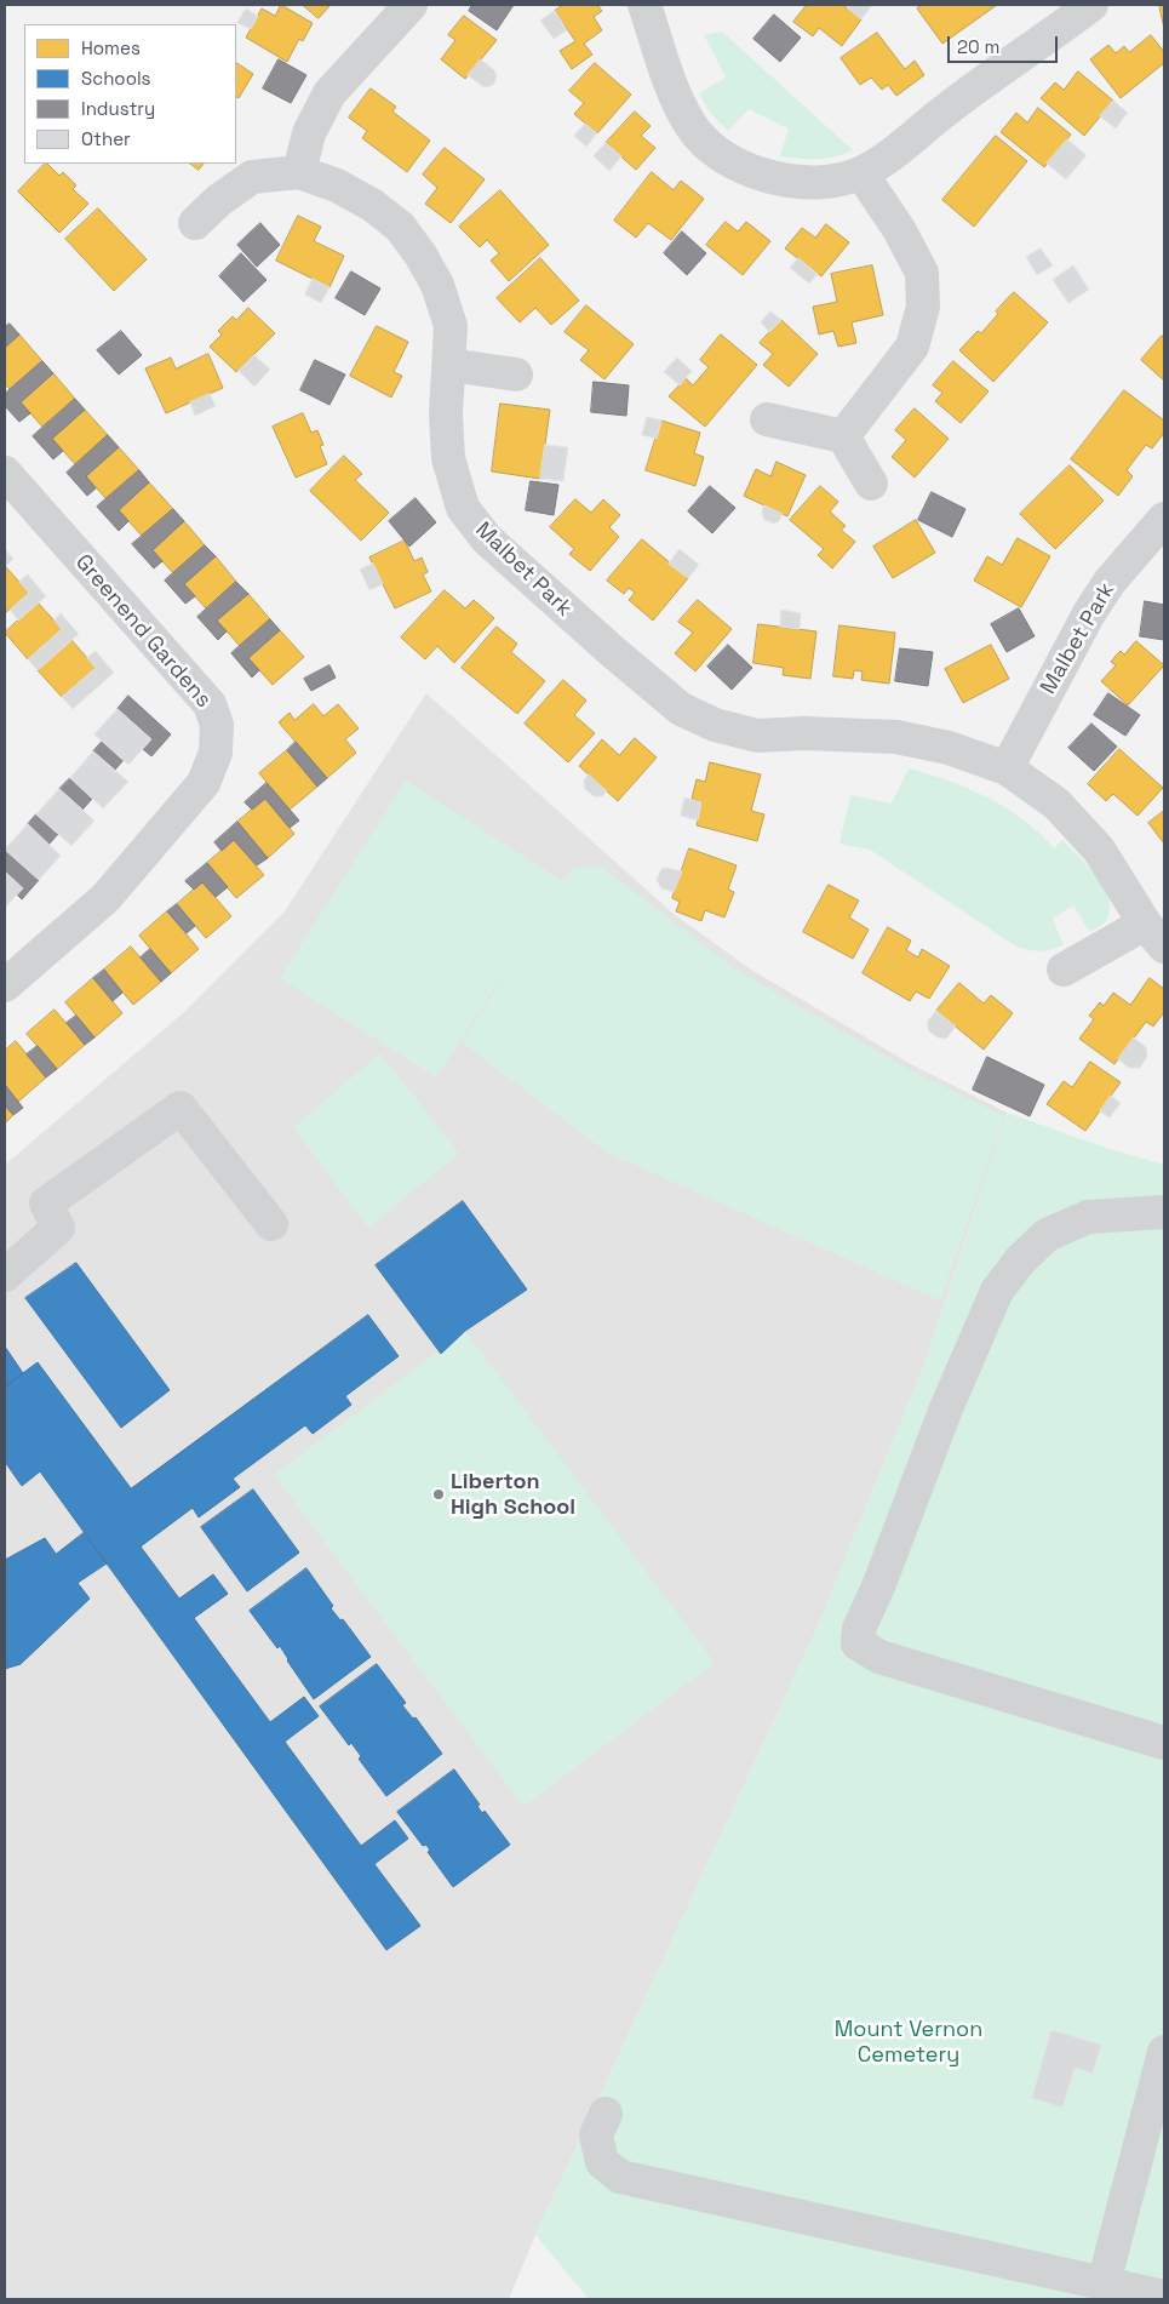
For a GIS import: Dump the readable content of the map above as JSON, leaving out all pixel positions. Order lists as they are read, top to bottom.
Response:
{
  "streets": {
    "street": ["Malbet Park", "Greenend Gardens"]
  },
  "parks": ["Mount Vernon Cemetery"],
  "places": ["Liberton High School"],
  "legend": [
    "Homes",
    "Schools",
    "Industry",
    "Other"
  ],
  "scale_bar": "20 m"
}
